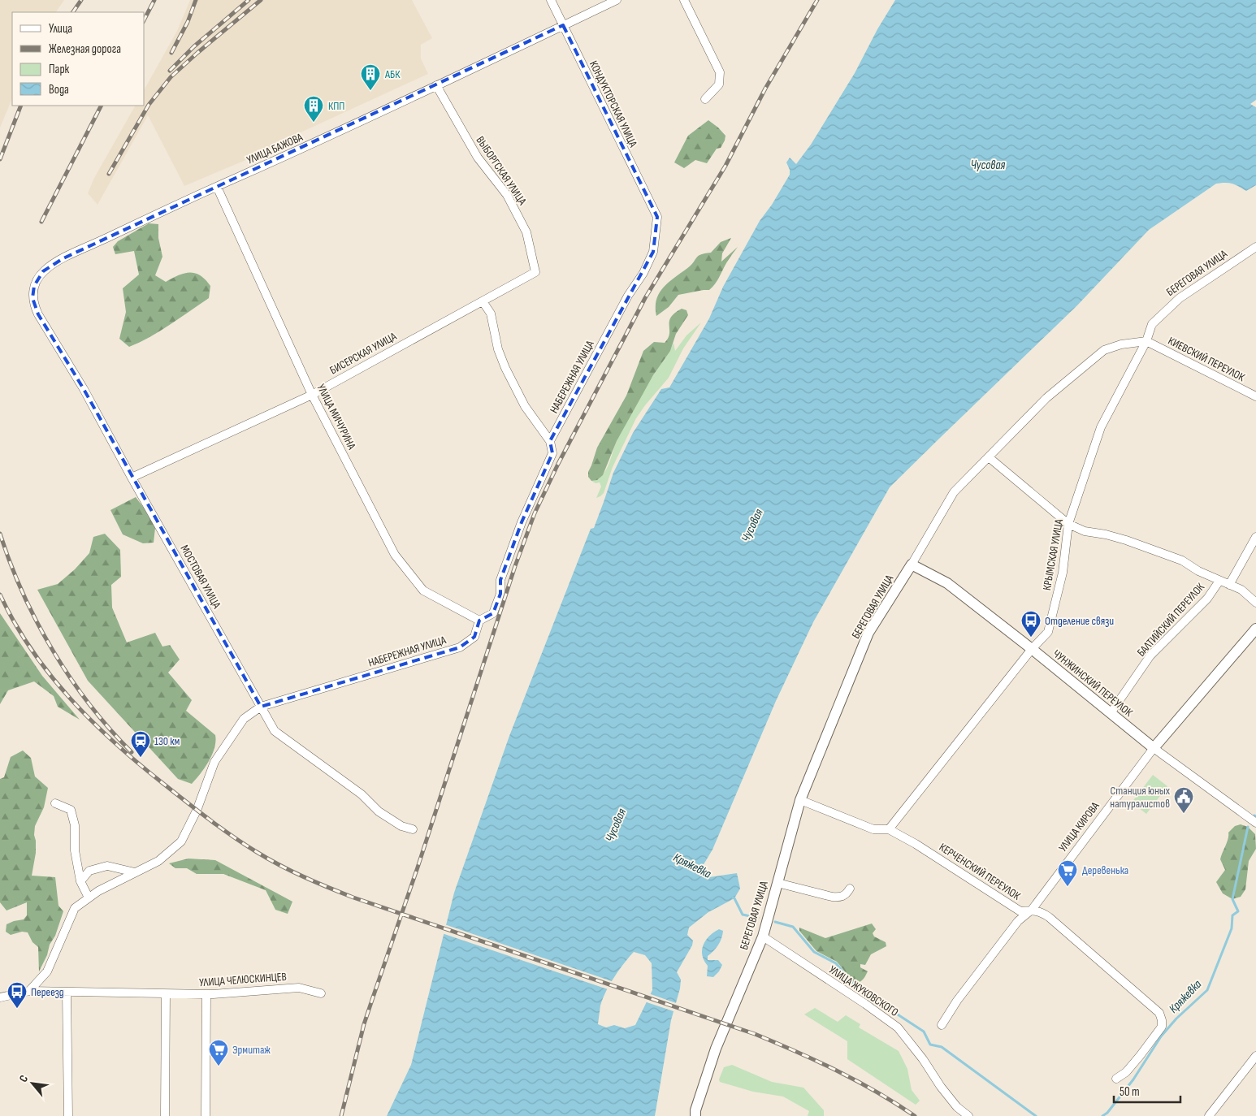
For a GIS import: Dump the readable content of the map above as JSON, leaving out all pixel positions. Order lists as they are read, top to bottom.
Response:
{
  "streets": {
    "street": [
      "КОНДУКТОРСКАЯ УЛИЦА",
      "УЛИЦА БАЖОВА",
      "ВЫБОРГСКАЯ УЛИЦА",
      "БЕРЕГОВАЯ УЛИЦА",
      "БИСЕРСКАЯ УЛИЦА",
      "КИЕВСКИЙ ПЕРЕУЛОК",
      "НАБЕРЕЖНАЯ УЛИЦА",
      "УЛИЦА МИЧУРИНА",
      "КРЫМСКАЯ УЛИЦА",
      "МОСТОВАЯ УЛИЦА",
      "БАЛТИЙСКИЙ ПЕРЕУЛОК",
      "ЧУНЖИНСКИЙ ПЕРЕУЛОК",
      "УЛИЦА КИРОВА",
      "КЕРЧЕНСКИЙ ПЕРЕУЛОК",
      "УЛИЦА ЧЕЛЮСКИНЦЕВ",
      "УЛИЦА ЖУКОВСКОГО"
    ]
  },
  "crossings": [
    ["КОНДУКТОРСКАЯ УЛИЦА", "УЛИЦА БАЖОВА"],
    ["КОНДУКТОРСКАЯ УЛИЦА", "НАБЕРЕЖНАЯ УЛИЦА"],
    ["УЛИЦА БАЖОВА", "ВЫБОРГСКАЯ УЛИЦА"],
    ["УЛИЦА БАЖОВА", "УЛИЦА МИЧУРИНА"],
    ["УЛИЦА БАЖОВА", "МОСТОВАЯ УЛИЦА"],
    ["ВЫБОРГСКАЯ УЛИЦА", "БИСЕРСКАЯ УЛИЦА"],
    ["БЕРЕГОВАЯ УЛИЦА", "КИЕВСКИЙ ПЕРЕУЛОК"],
    ["БЕРЕГОВАЯ УЛИЦА", "КРЫМСКАЯ УЛИЦА"],
    ["БЕРЕГОВАЯ УЛИЦА", "БАЛТИЙСКИЙ ПЕРЕУЛОК"],
    ["БЕРЕГОВАЯ УЛИЦА", "ЧУНЖИНСКИЙ ПЕРЕУЛОК"],
    ["БЕРЕГОВАЯ УЛИЦА", "КЕРЧЕНСКИЙ ПЕРЕУЛОК"],
    ["БЕРЕГОВАЯ УЛИЦА", "УЛИЦА ЖУКОВСКОГО"],
    ["БИСЕРСКАЯ УЛИЦА", "УЛИЦА МИЧУРИНА"],
    ["БИСЕРСКАЯ УЛИЦА", "МОСТОВАЯ УЛИЦА"],
    ["КИЕВСКИЙ ПЕРЕУЛОК", "КРЫМСКАЯ УЛИЦА"],
    ["НАБЕРЕЖНАЯ УЛИЦА", "УЛИЦА МИЧУРИНА"],
    ["НАБЕРЕЖНАЯ УЛИЦА", "МОСТОВАЯ УЛИЦА"],
    ["НАБЕРЕЖНАЯ УЛИЦА", "УЛИЦА ЧЕЛЮСКИНЦЕВ"],
    ["КРЫМСКАЯ УЛИЦА", "БАЛТИЙСКИЙ ПЕРЕУЛОК"],
    ["КРЫМСКАЯ УЛИЦА", "ЧУНЖИНСКИЙ ПЕРЕУЛОК"],
    ["КРЫМСКАЯ УЛИЦА", "КЕРЧЕНСКИЙ ПЕРЕУЛОК"],
    ["БАЛТИЙСКИЙ ПЕРЕУЛОК", "ЧУНЖИНСКИЙ ПЕРЕУЛОК"],
    ["ЧУНЖИНСКИЙ ПЕРЕУЛОК", "УЛИЦА КИРОВА"],
    ["УЛИЦА КИРОВА", "КЕРЧЕНСКИЙ ПЕРЕУЛОК"]
  ],
  "water": ["Чусовая", "Кряжевка"],
  "places": {
    "building": ["АБК", "КПП"],
    "bus stop": ["Отделение связи", "Переезд"],
    "station": ["130 км"],
    "public building": ["Станция юных натуралистов"],
    "supermarket": ["Деревенька", "Эрмитаж"]
  },
  "legend": [
    "Улица",
    "Железная дорога",
    "Парк",
    "Вода"
  ],
  "scale_bar": "50 m",
  "north": "top left"
}
